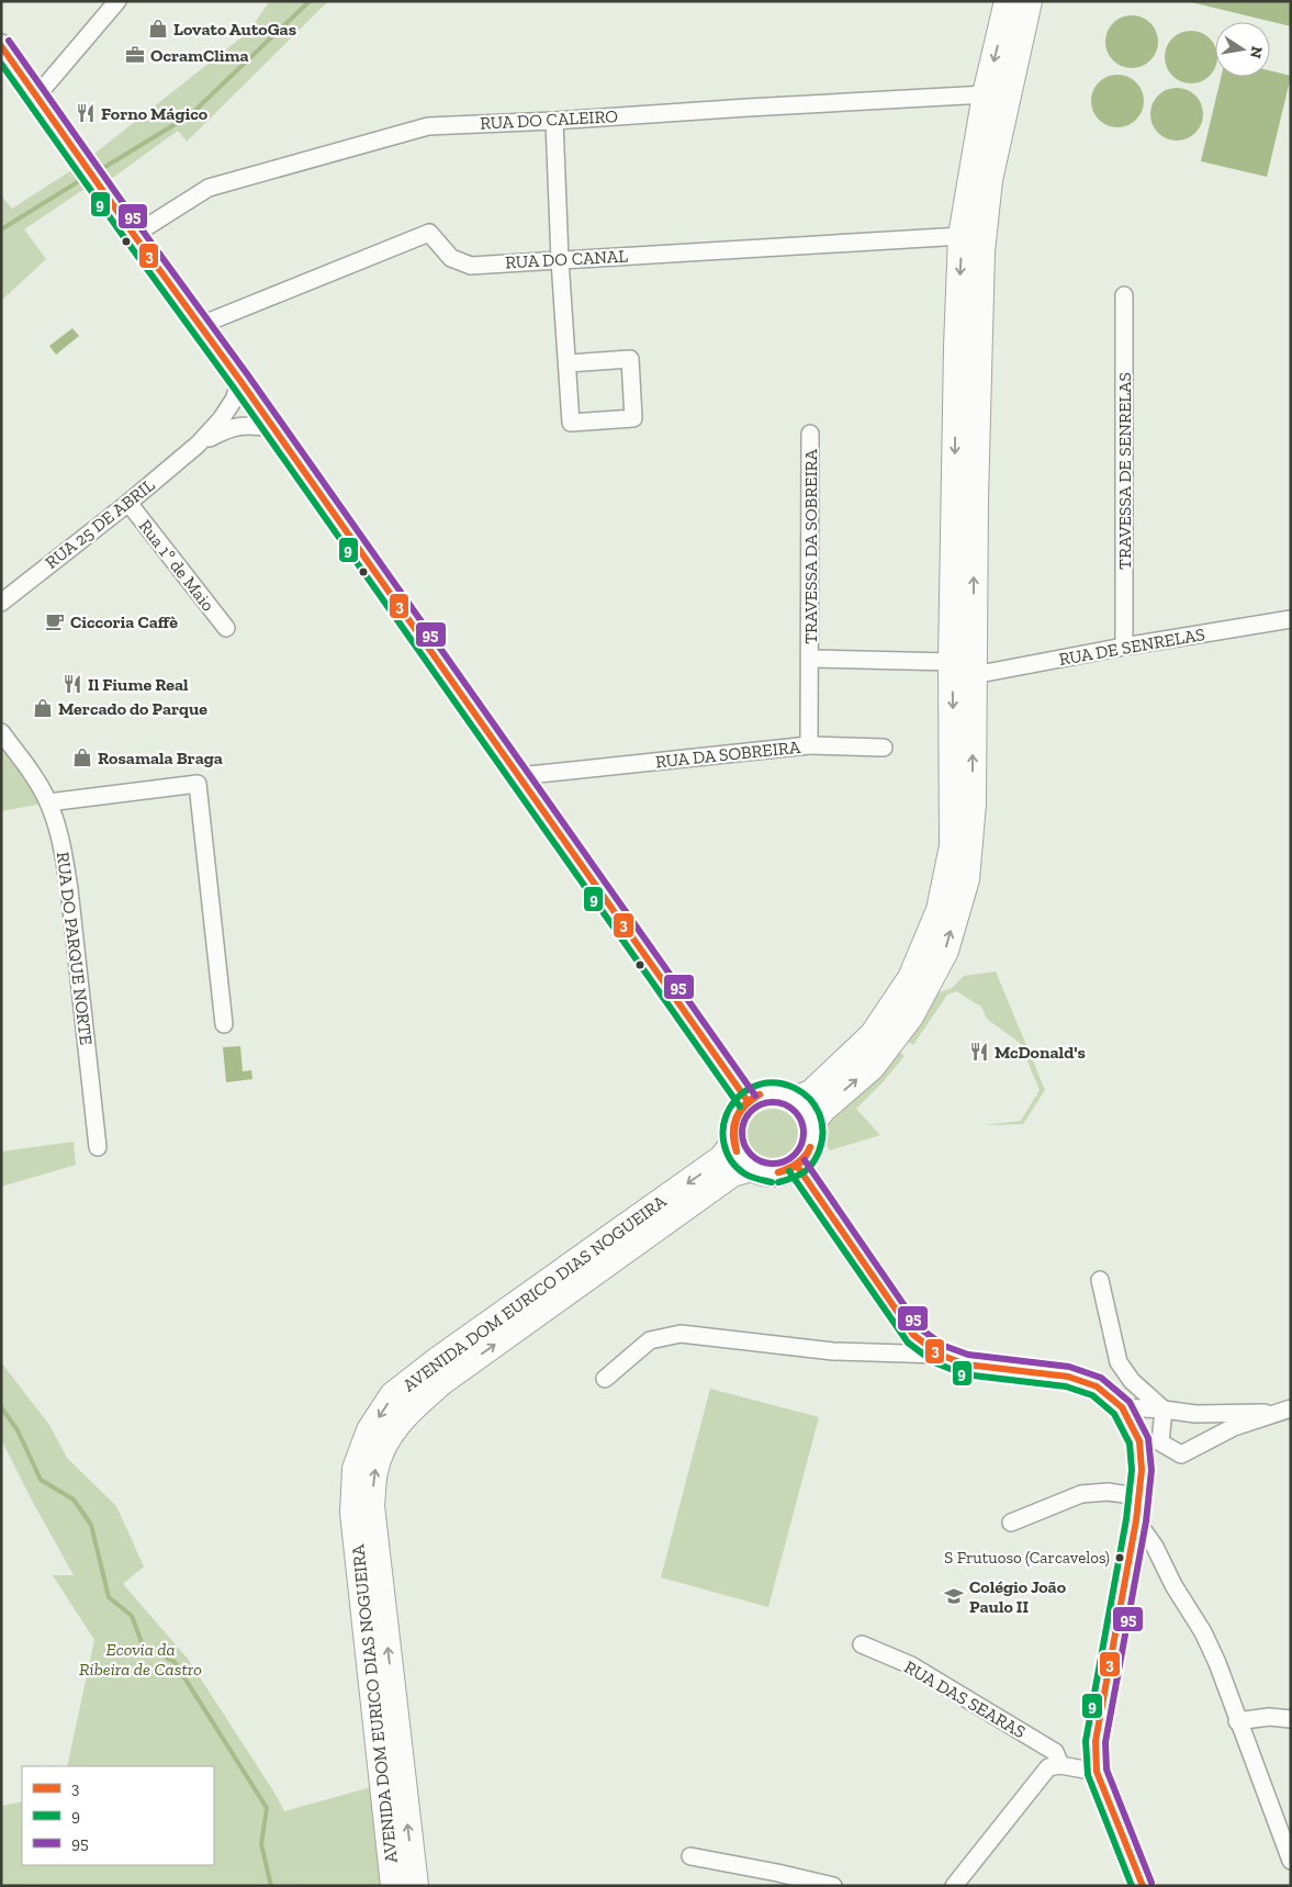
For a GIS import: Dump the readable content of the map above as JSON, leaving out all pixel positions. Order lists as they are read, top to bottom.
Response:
{
  "streets": {
    "main road": ["AVENIDA DOM EURICO DIAS NOGUEIRA"],
    "street": [
      "RUA DO CALEIRO",
      "RUA DO CANAL",
      "TRAVESSA DE SENRELAS",
      "RUA 25 DE ABRIL",
      "TRAVESSA DA SOBREIRA",
      "Rua 1º de Maio",
      "RUA DE SENRELAS",
      "RUA DA SOBREIRA",
      "RUA DO PARQUE NORTE",
      "RUA DAS SEARAS"
    ]
  },
  "crossings": [
    ["TRAVESSA DE SENRELAS", "RUA DE SENRELAS"],
    ["RUA 25 DE ABRIL", "Rua 1º de Maio"],
    ["TRAVESSA DA SOBREIRA", "RUA DA SOBREIRA"]
  ],
  "parks": ["Ecovia da Ribeira de Castro"],
  "places": {
    "shop": ["Lovato AutoGas", "Mercado do Parque", "Rosamala Braga"],
    "office": ["OcramClima"],
    "restaurant": ["Forno Mágico", "Il Fiume Real", "McDonald's"],
    "cafe": ["Ciccoria Caffè"],
    "other": ["S Frutuoso (Carcavelos)"],
    "school or university": ["Colégio João Paulo II"]
  },
  "lines": ["transit line 95", "transit line 3", "transit line 9"],
  "legend": ["3", "9", "95"],
  "north": "right"
}
